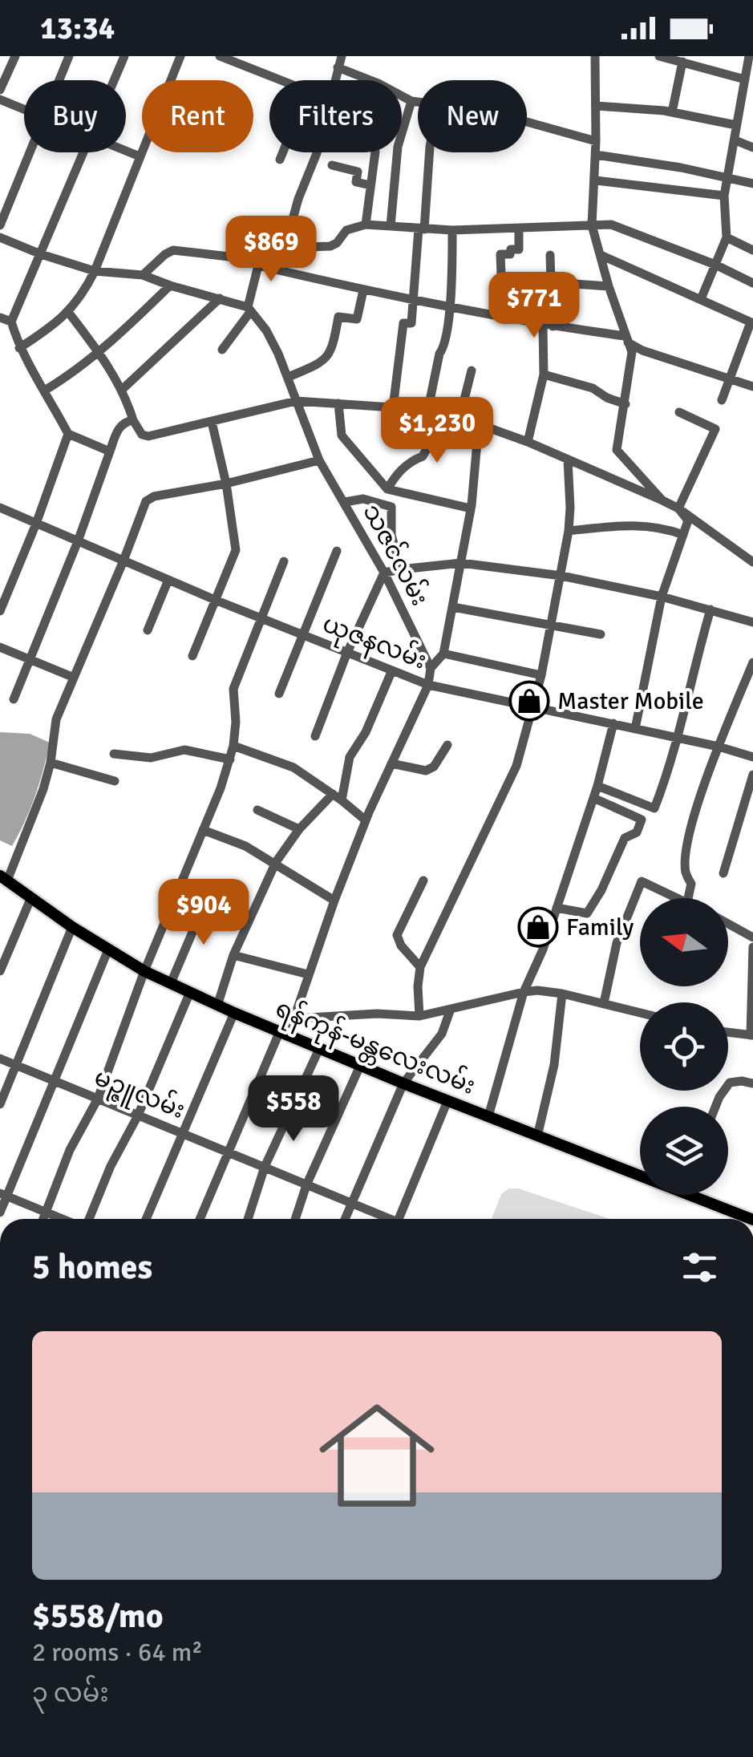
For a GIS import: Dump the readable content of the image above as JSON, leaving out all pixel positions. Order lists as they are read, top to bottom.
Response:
{
  "streets": {
    "main road": ["ရန်ကုန်-မန္တလေးလမ်း"],
    "street": ["သဇင်လမ်း", "ယုဇနလမ်း", "မဉ္ဇူလမ်း"]
  },
  "places": {
    "shop": ["Master Mobile", "Family"]
  },
  "north": "left",
  "page": {
    "status": "13:34",
    "chip": [
      "Buy",
      "Rent",
      "Filters",
      "New"
    ],
    "price": [
      "$869",
      "$771",
      "$1,230",
      "$904",
      "$558"
    ],
    "heading": "5 homes",
    "list": [
      {
        "name": "$558/mo",
        "note": "2 rooms · 64 m² · ၃ လမ်း"
      }
    ]
  }
}
